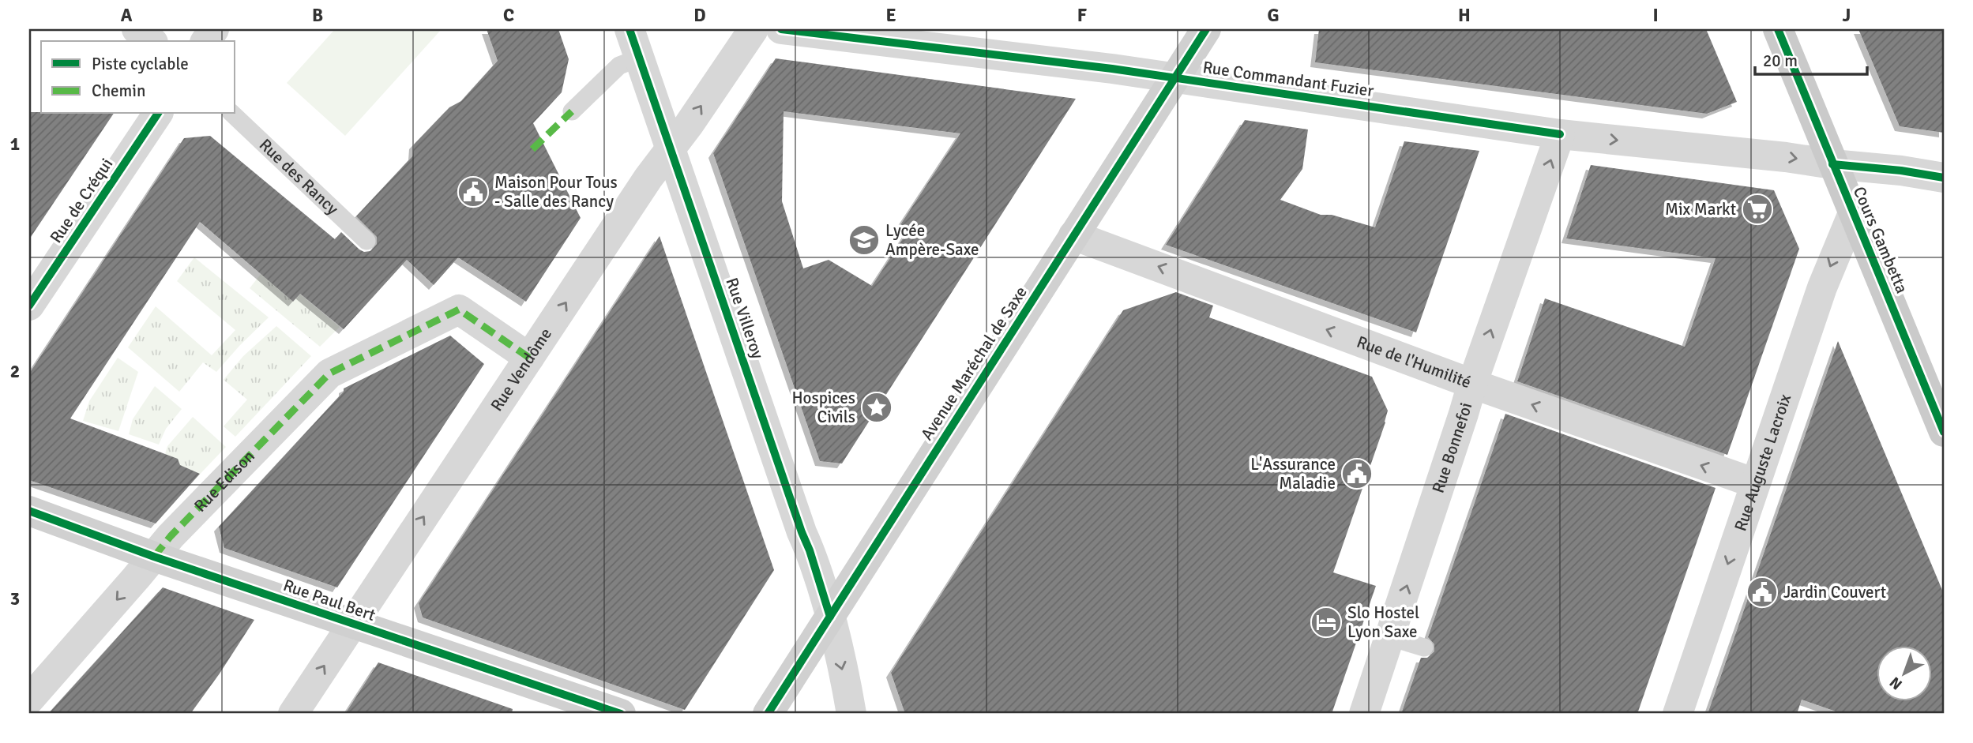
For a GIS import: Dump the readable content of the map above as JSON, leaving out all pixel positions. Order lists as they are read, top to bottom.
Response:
{
  "streets": {
    "main road": ["Cours Gambetta", "Avenue Maréchal de Saxe", "Rue Paul Bert"],
    "street": [
      "Rue Commandant Fuzier",
      "Rue de Créqui",
      "Rue Villeroy",
      "Rue de l'Humilité",
      "Rue Vendôme",
      "Rue Bonnefoi",
      "Rue Auguste Lacroix",
      "Rue Edison"
    ],
    "lane": ["Rue des Rancy"]
  },
  "crossings": [
    ["Rue Commandant Fuzier", "Cours Gambetta"],
    ["Rue Commandant Fuzier", "Avenue Maréchal de Saxe"],
    ["Rue Commandant Fuzier", "Rue Bonnefoi"],
    ["Cours Gambetta", "Rue Auguste Lacroix"],
    ["Rue Villeroy", "Avenue Maréchal de Saxe"],
    ["Rue Villeroy", "Rue Vendôme"],
    ["Rue de l'Humilité", "Avenue Maréchal de Saxe"],
    ["Rue de l'Humilité", "Rue Bonnefoi"],
    ["Rue de l'Humilité", "Rue Auguste Lacroix"],
    ["Rue Vendôme", "Rue Edison"],
    ["Rue Vendôme", "Rue Paul Bert"],
    ["Rue Edison", "Rue Paul Bert"]
  ],
  "one_way": [
    "Rue de l'Humilité",
    "Rue Vendôme",
    "Rue Bonnefoi",
    "Rue Auguste Lacroix"
  ],
  "places": {
    "public building": ["Maison Pour Tous - Salle des Rancy", "L'Assurance Maladie", "Jardin Couvert"],
    "supermarket": ["Mix Markt"],
    "school or university": ["Lycée Ampère-Saxe"],
    "place": ["Hospices Civils"],
    "hotel": ["Slo Hostel Lyon Saxe"]
  },
  "legend": ["Piste cyclable", "Chemin"],
  "scale_bar": "20 m",
  "north": "bottom left",
  "grid": {
    "columns": [
      "A",
      "B",
      "C",
      "D",
      "E",
      "F",
      "G",
      "H",
      "I",
      "J"
    ],
    "rows": ["1", "2", "3"]
  }
}
